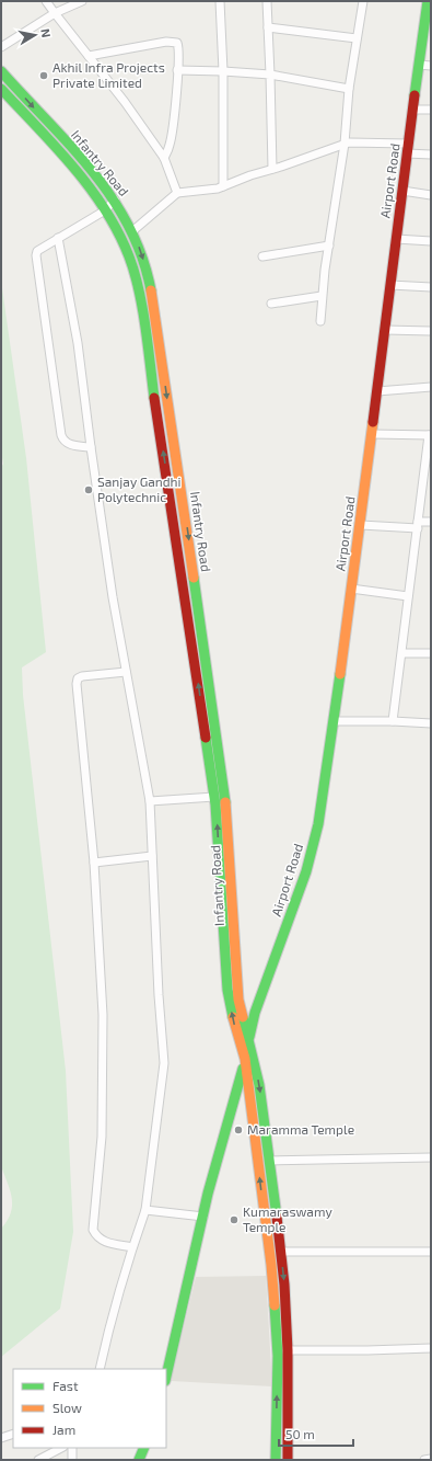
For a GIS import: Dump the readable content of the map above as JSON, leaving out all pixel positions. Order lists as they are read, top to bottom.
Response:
{
  "streets": {
    "street": ["Infantry Road", "Airport Road"]
  },
  "crossings": [
    ["Infantry Road", "Airport Road"]
  ],
  "places": [
    "Akhil Infra Projects Private Limited",
    "Sanjay Gandhi Polytechnic",
    "Maramma Temple",
    "Kumaraswamy Temple"
  ],
  "legend": ["Fast", "Slow", "Jam"],
  "scale_bar": "50 m",
  "north": "right"
}
